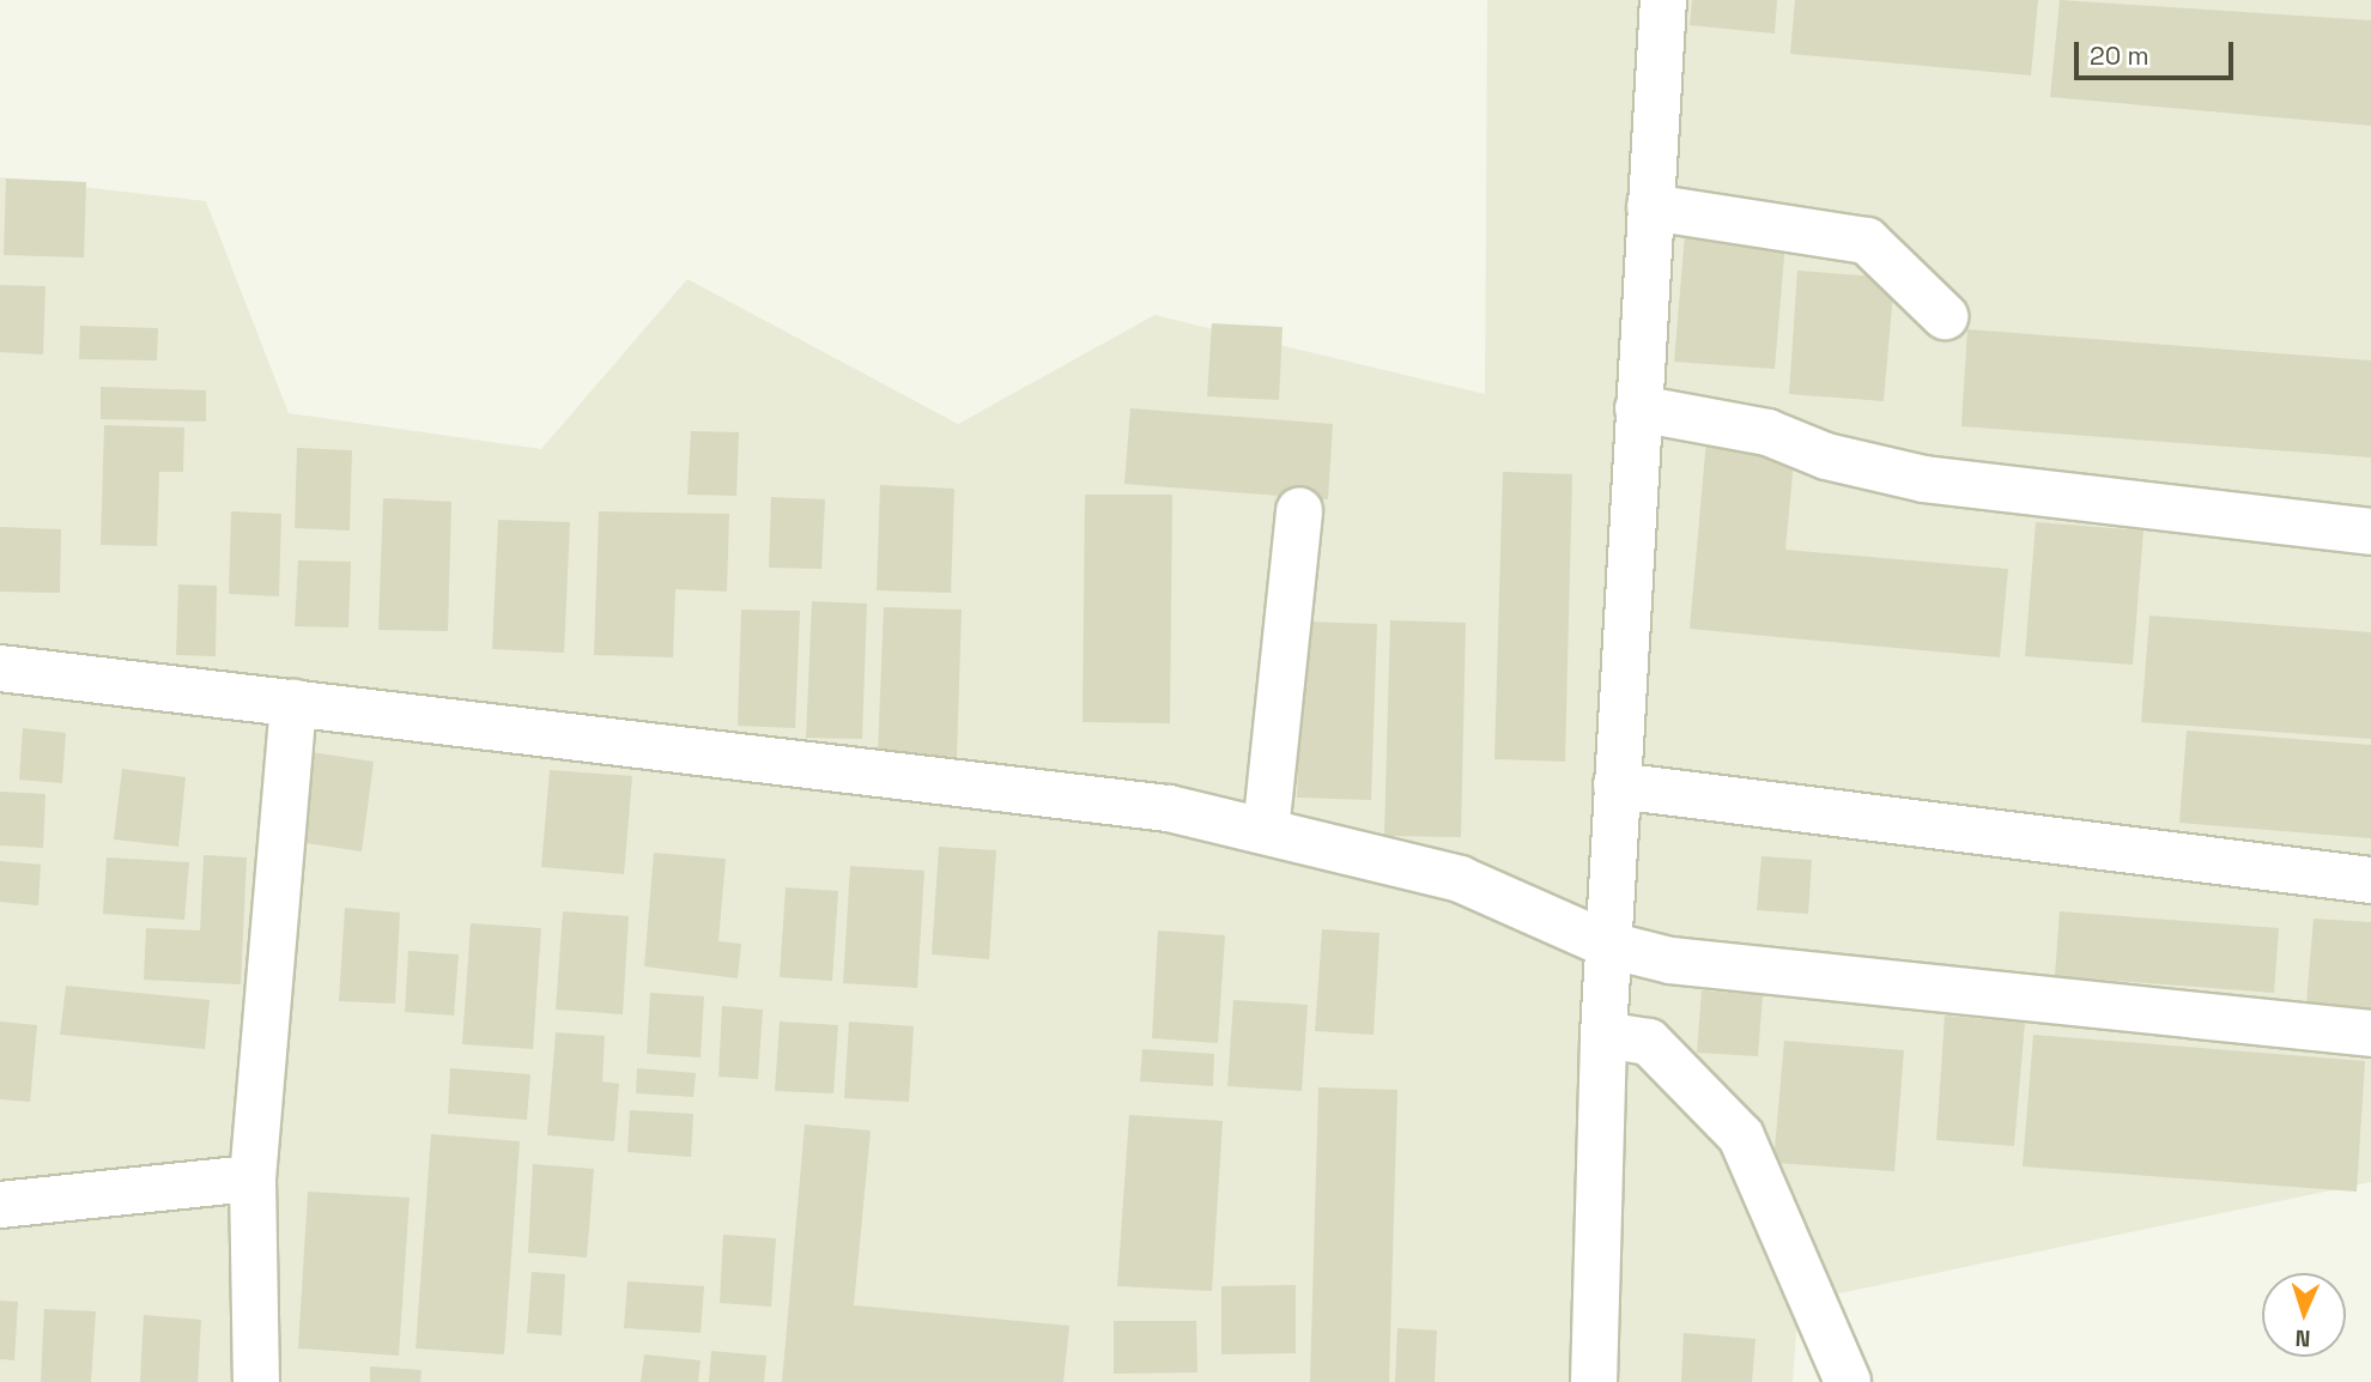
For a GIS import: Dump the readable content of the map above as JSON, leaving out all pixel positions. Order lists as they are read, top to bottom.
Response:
{
  "scale_bar": "20 m",
  "north": "bottom"
}
